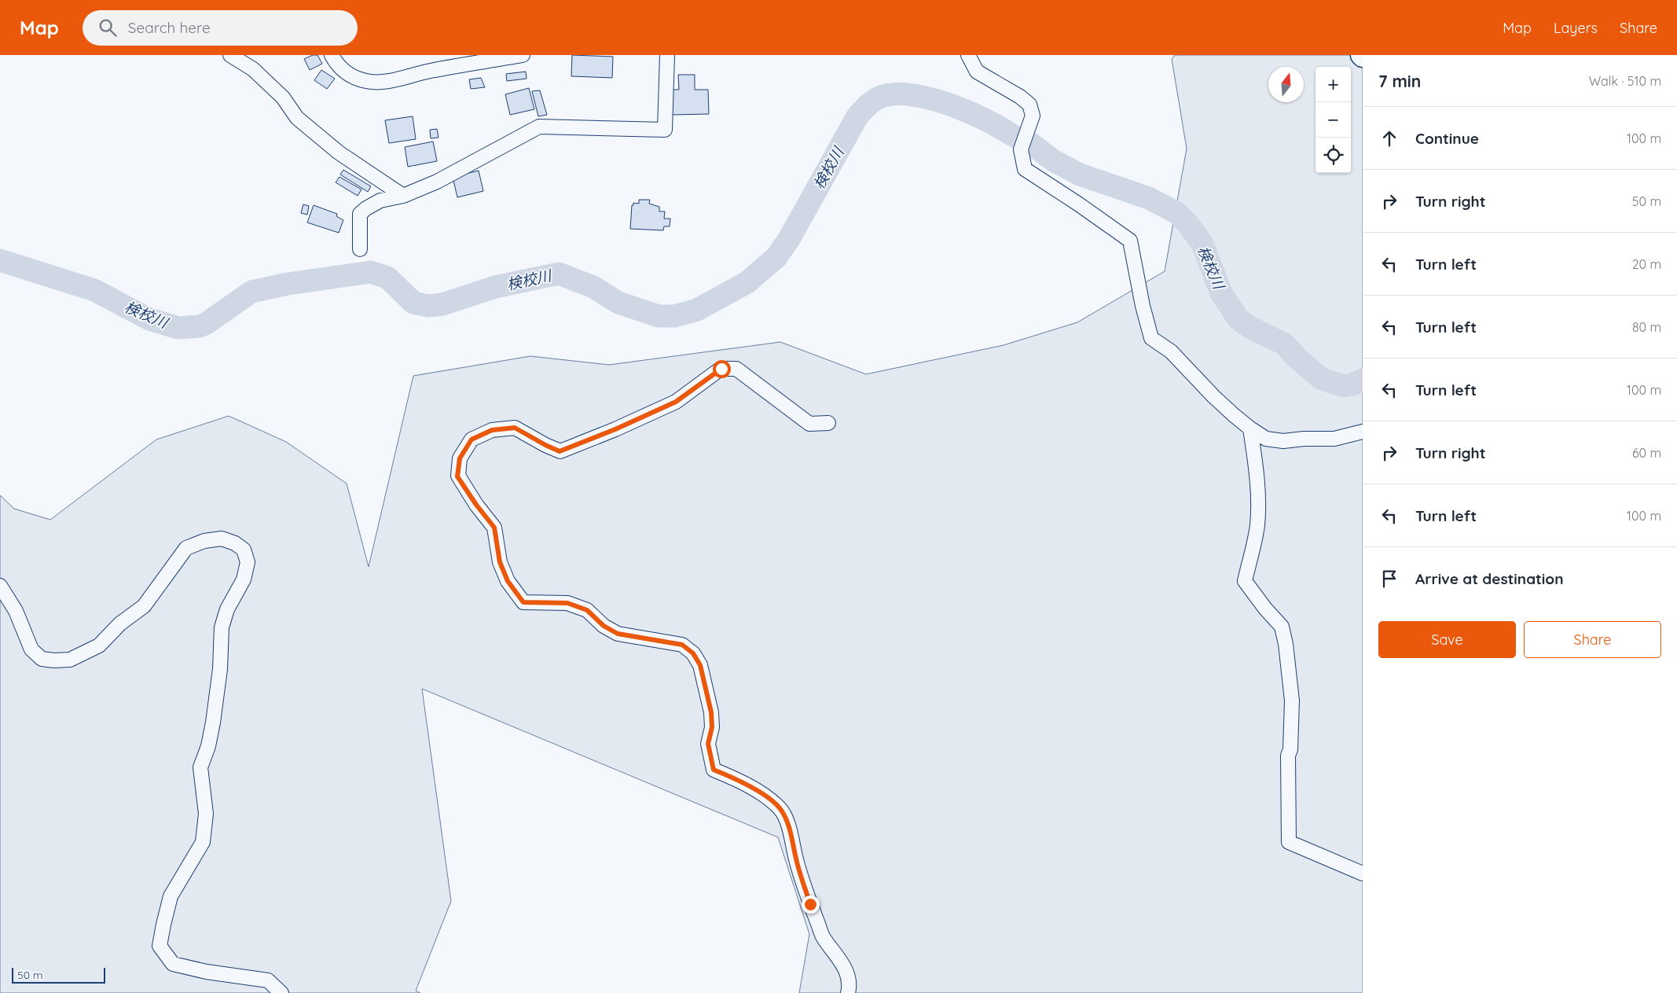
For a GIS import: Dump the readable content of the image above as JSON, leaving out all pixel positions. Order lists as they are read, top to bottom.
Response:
{
  "water": ["検校川"],
  "scale_bar": "50 m",
  "north": "top",
  "page": {
    "header": "Map",
    "search": "Search here",
    "nav": ["Map", "Layers", "Share"],
    "heading": ["7 min", "Walk · 510 m"],
    "map_buttons": ["+", "−"],
    "list": [
      ["Continue", "100 m"],
      ["Turn right", "50 m"],
      ["Turn left", "20 m"],
      ["Turn left", "80 m"],
      ["Turn left", "100 m"],
      ["Turn right", "60 m"],
      ["Turn left", "100 m"],
      "Arrive at destination"
    ],
    "buttons": ["Save", "Share"],
    "scale": "50 m"
  }
}
